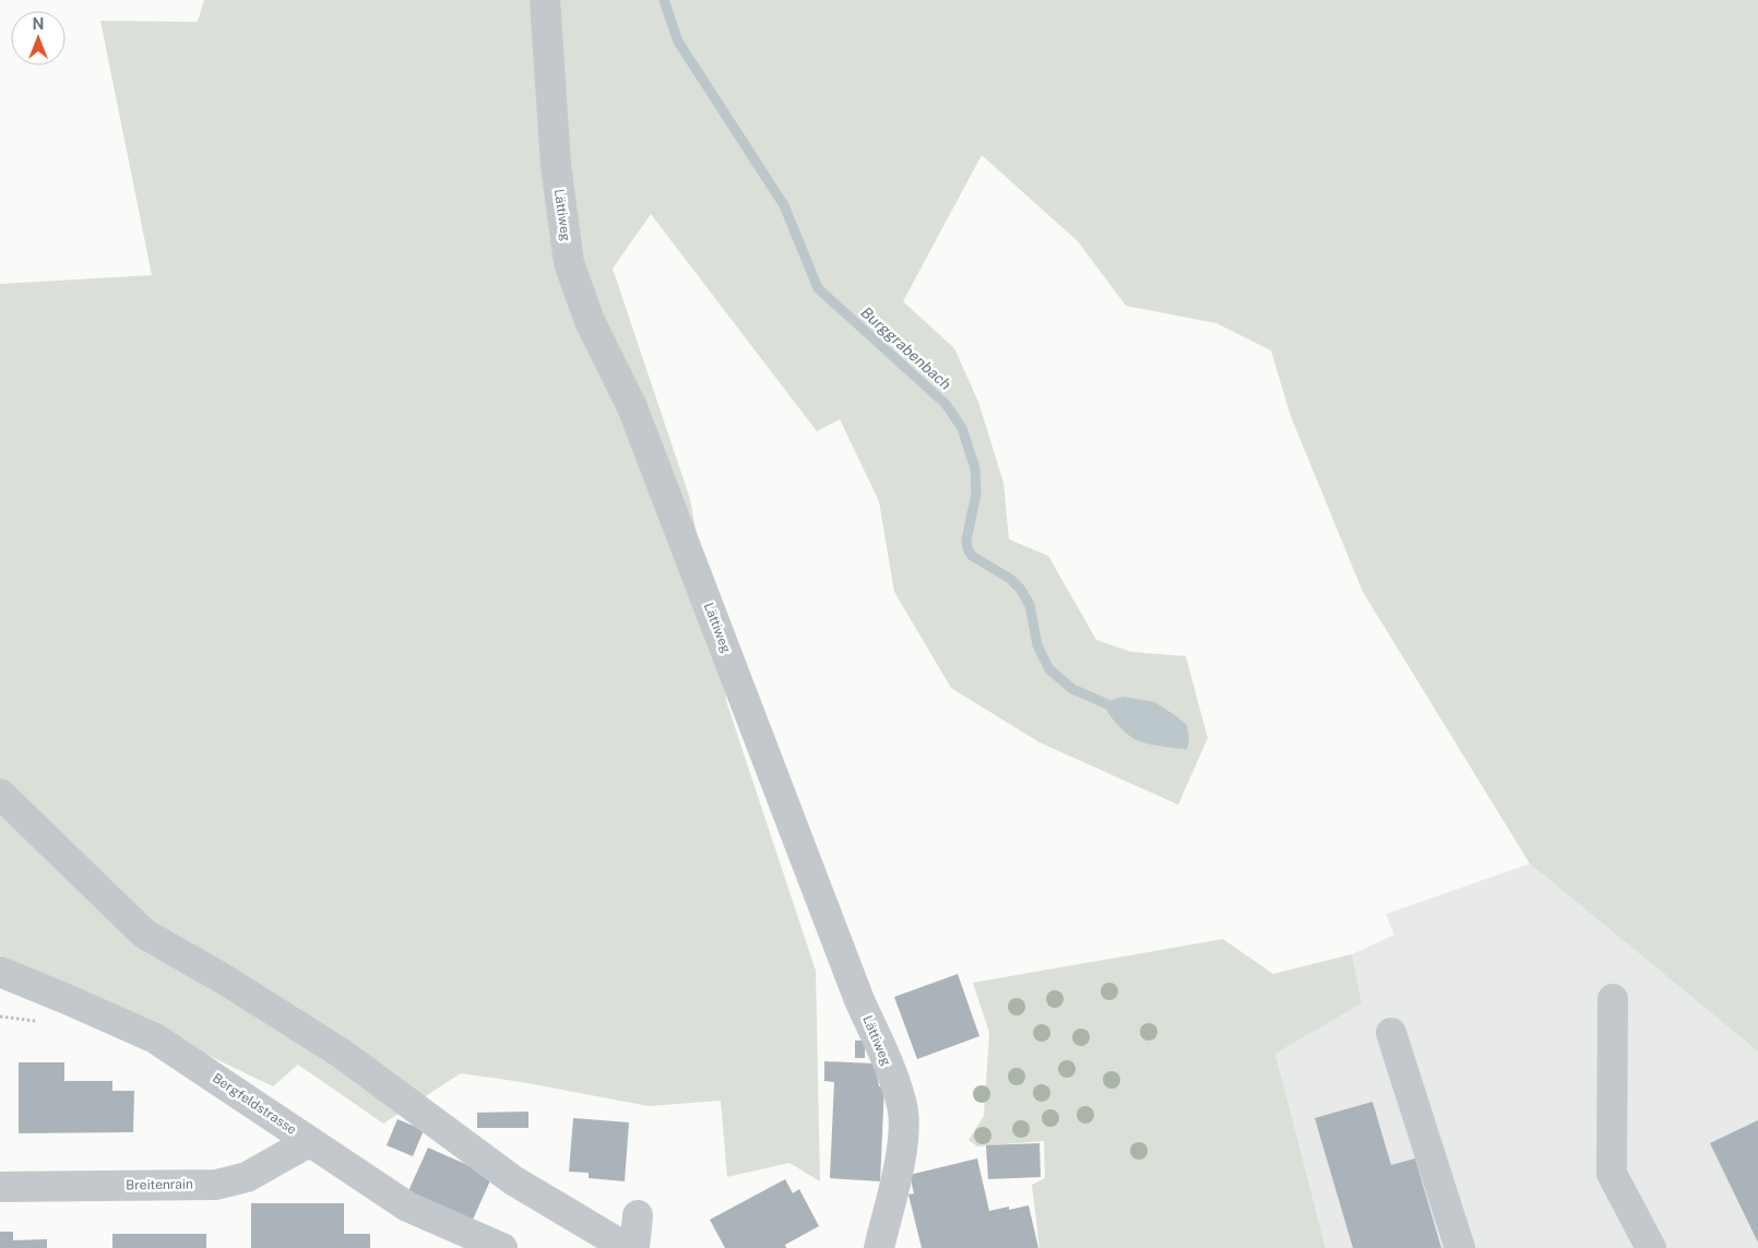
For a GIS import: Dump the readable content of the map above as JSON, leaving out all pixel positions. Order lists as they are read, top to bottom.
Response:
{
  "streets": {
    "street": ["Lättiweg", "Bergfeldstrasse", "Breitenrain"]
  },
  "crossings": [
    ["Bergfeldstrasse", "Breitenrain"]
  ],
  "water": ["Burggrabenbach"],
  "north": "top"
}
